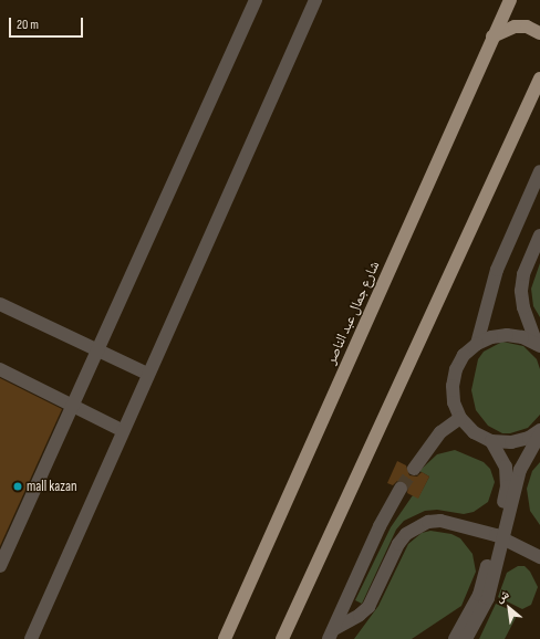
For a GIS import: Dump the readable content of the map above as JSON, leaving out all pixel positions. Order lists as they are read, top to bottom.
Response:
{
  "streets": {
    "main road": ["شارع جمال عبد الناصر"]
  },
  "places": ["mall kazan"],
  "scale_bar": "20 m",
  "north": "top left"
}
